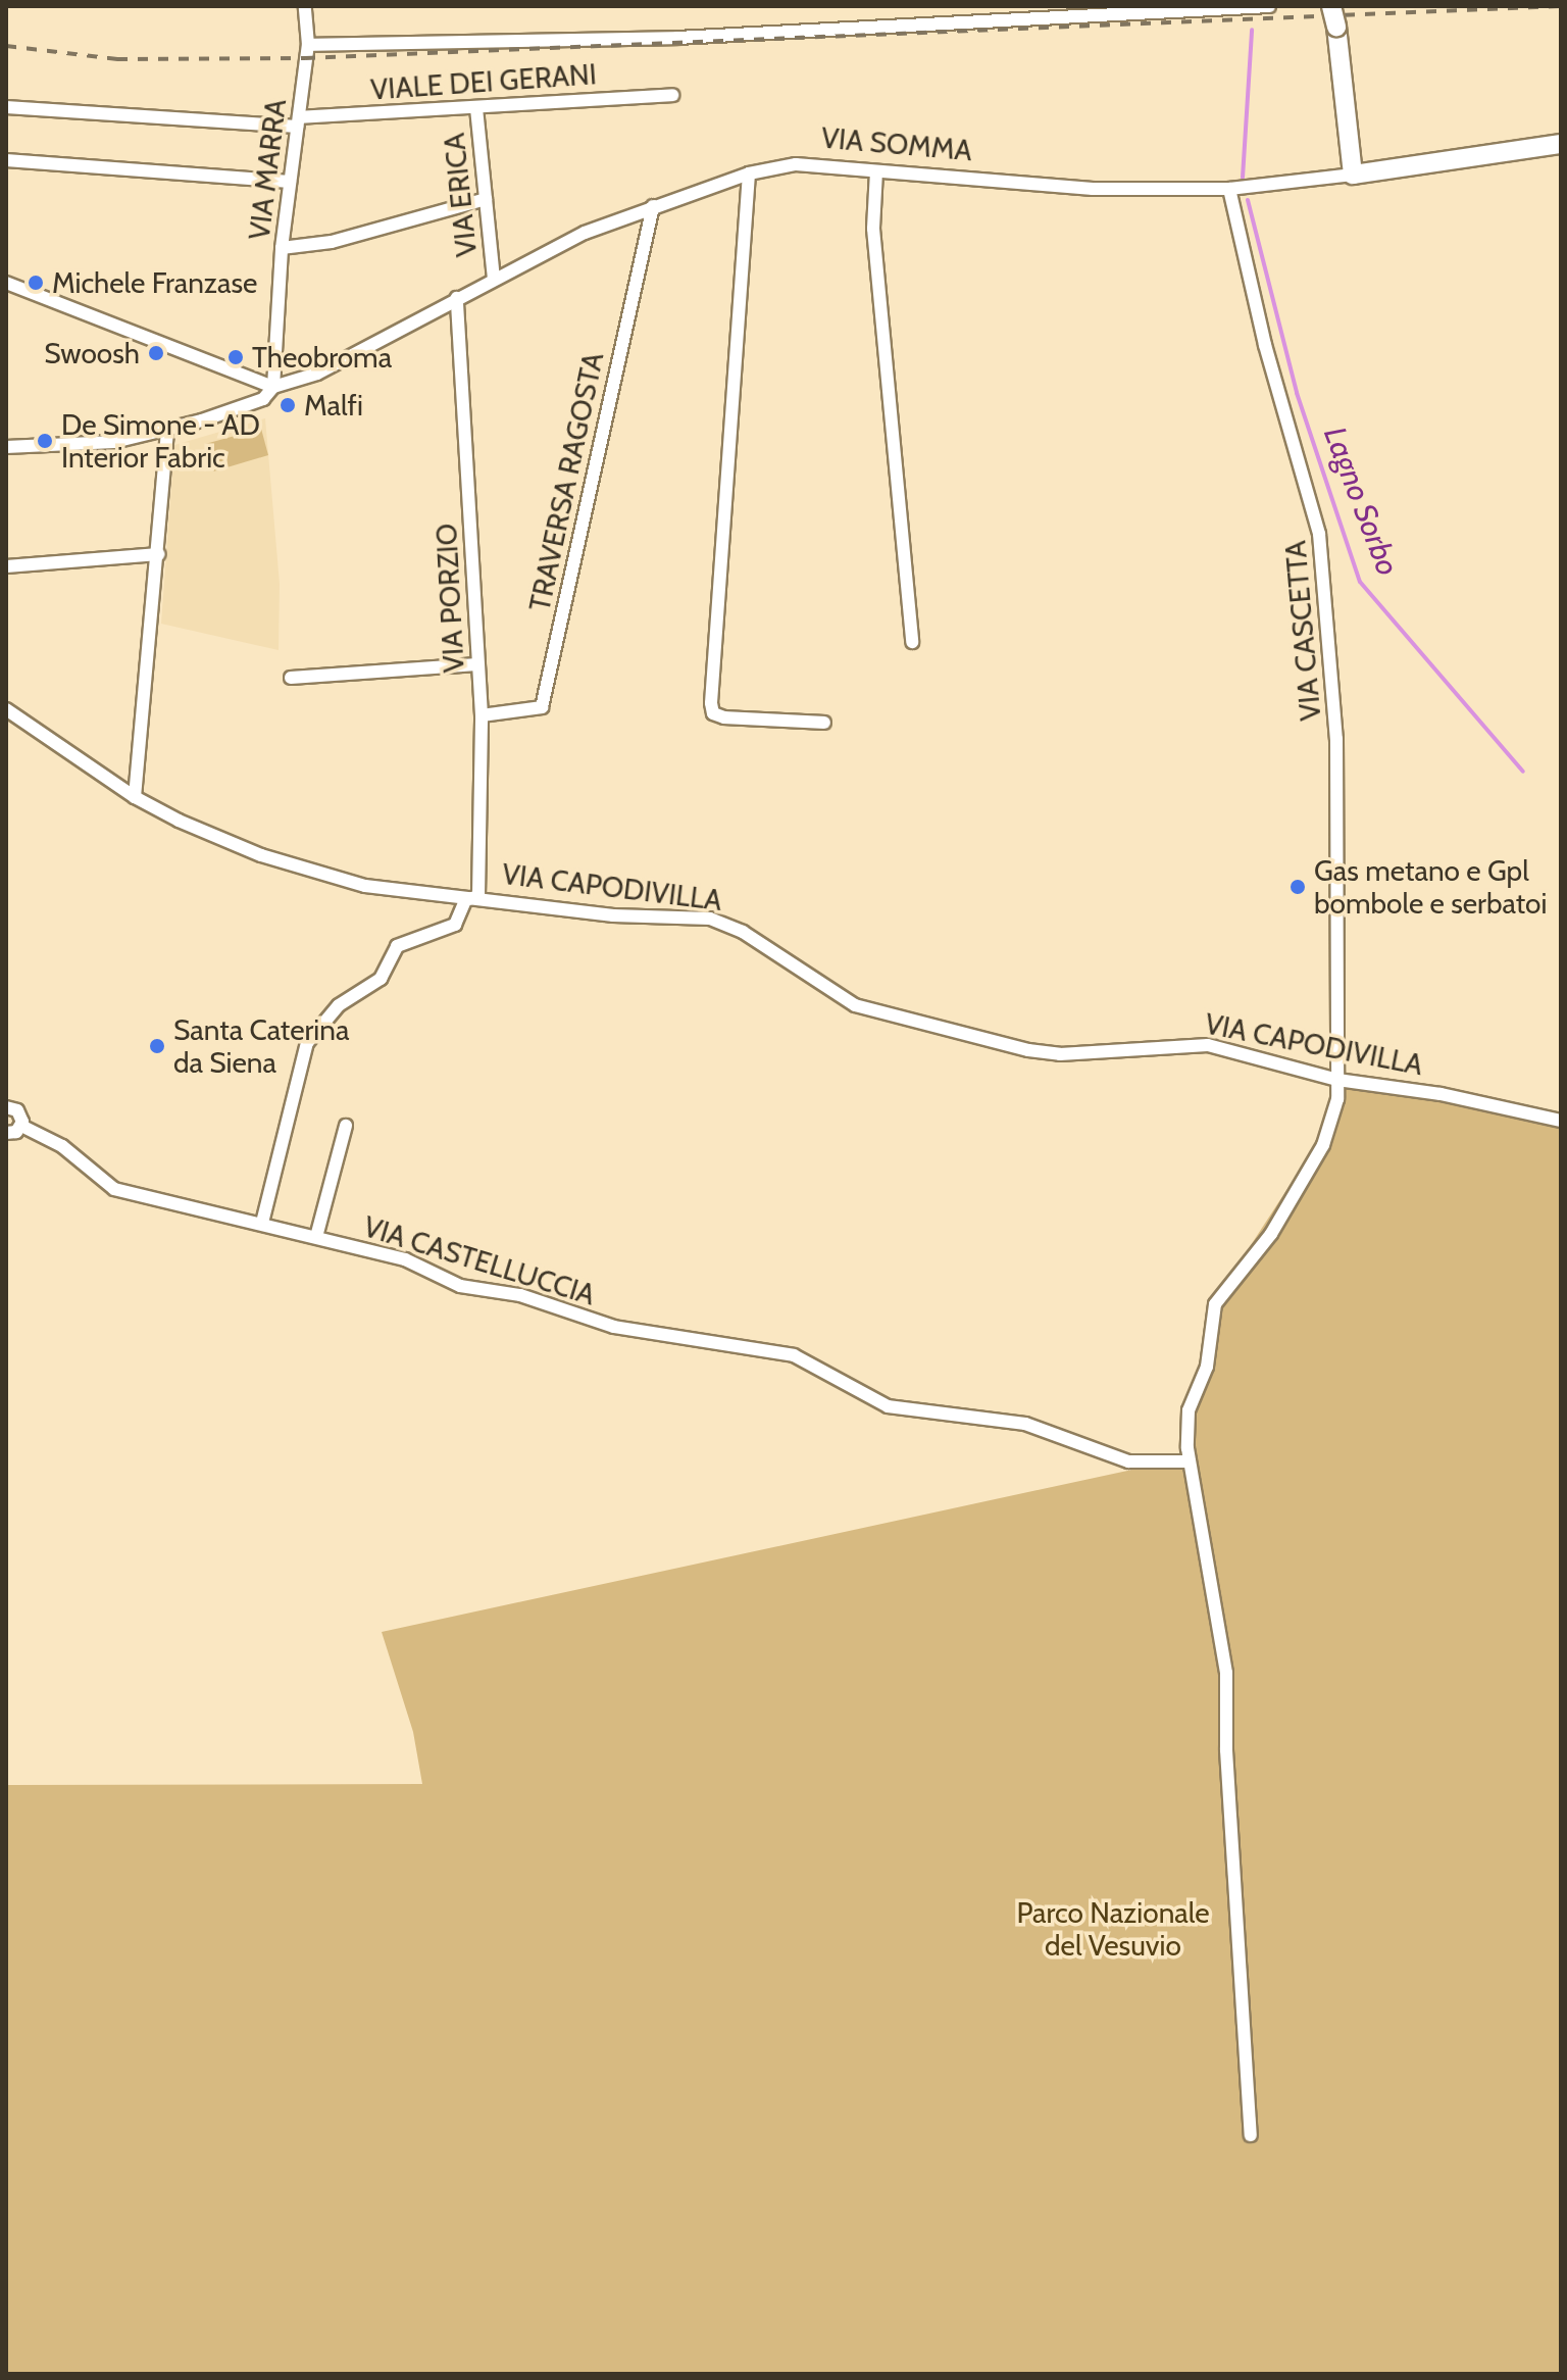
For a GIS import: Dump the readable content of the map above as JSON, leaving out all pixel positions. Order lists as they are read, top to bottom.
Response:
{
  "streets": {
    "main road": ["VIA SOMMA"],
    "street": [
      "VIALE DEI GERANI",
      "VIA MARRA",
      "VIA ERICA",
      "TRAVERSA RAGOSTA",
      "VIA PORZIO",
      "VIA CASCETTA",
      "VIA CAPODIVILLA",
      "VIA CASTELLUCCIA"
    ]
  },
  "crossings": [
    ["VIALE DEI GERANI", "VIA MARRA"],
    ["VIALE DEI GERANI", "VIA ERICA"],
    ["VIA SOMMA", "VIA MARRA"],
    ["VIA SOMMA", "VIA ERICA"],
    ["VIA SOMMA", "TRAVERSA RAGOSTA"],
    ["VIA SOMMA", "VIA PORZIO"],
    ["VIA SOMMA", "VIA CASCETTA"],
    ["TRAVERSA RAGOSTA", "VIA PORZIO"],
    ["VIA PORZIO", "VIA CAPODIVILLA"],
    ["VIA CASCETTA", "VIA CAPODIVILLA"],
    ["VIA CASCETTA", "VIA CASTELLUCCIA"]
  ],
  "water": ["Lagno Sorbo"],
  "parks": ["Parco Nazionale del Vesuvio"],
  "places": [
    "Michele Franzase",
    "Swoosh",
    "Theobroma",
    "Malfi",
    "De Simone - AD Interior Fabric",
    "Gas metano e Gpl bombole e serbatoi",
    "Santa Caterina da Siena"
  ]
}
